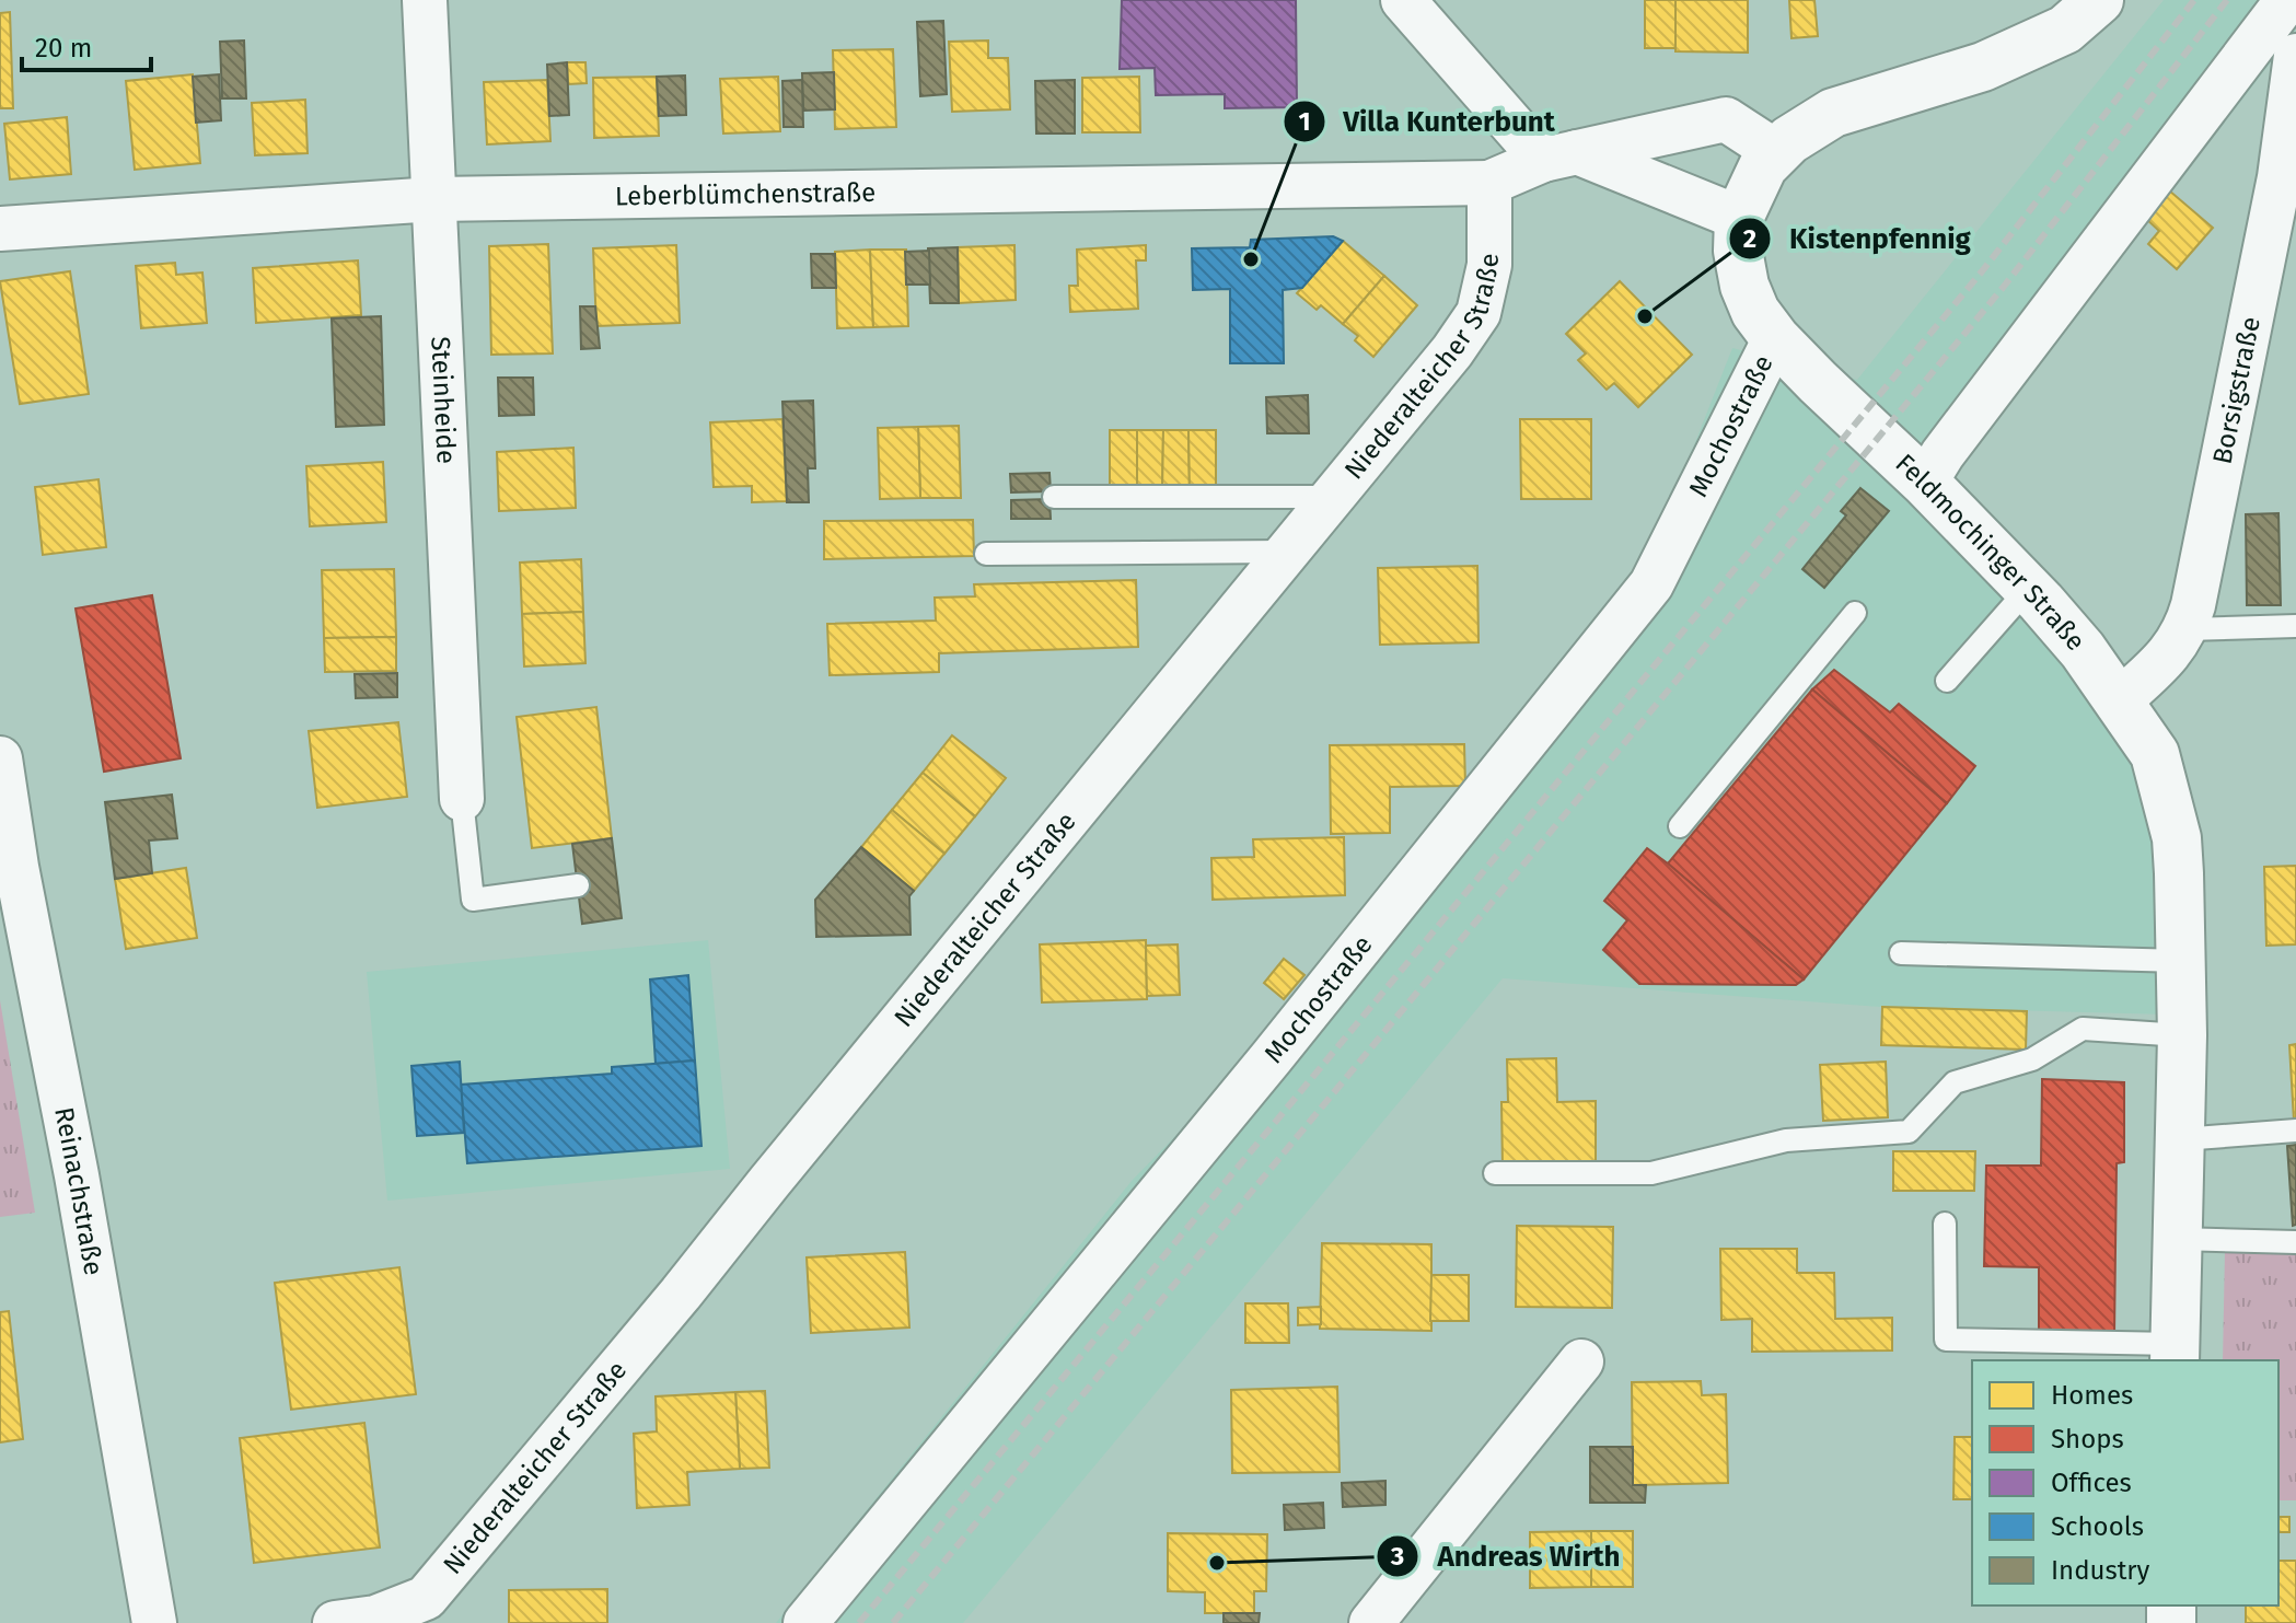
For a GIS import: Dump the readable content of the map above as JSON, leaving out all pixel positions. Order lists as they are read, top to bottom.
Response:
{
  "streets": {
    "main road": ["Feldmochinger Straße"],
    "street": [
      "Leberblümchenstraße",
      "Niederalteicher Straße",
      "Borsigstraße",
      "Steinheide",
      "Mochostraße",
      "Reinachstraße"
    ]
  },
  "crossings": [
    ["Leberblümchenstraße", "Niederalteicher Straße"],
    ["Leberblümchenstraße", "Steinheide"],
    ["Borsigstraße", "Feldmochinger Straße"],
    ["Mochostraße", "Feldmochinger Straße"]
  ],
  "places": ["Villa Kunterbunt", "Kistenpfennig", "Andreas Wirth"],
  "legend": [
    "Homes",
    "Shops",
    "Offices",
    "Schools",
    "Industry"
  ],
  "scale_bar": "20 m"
}
